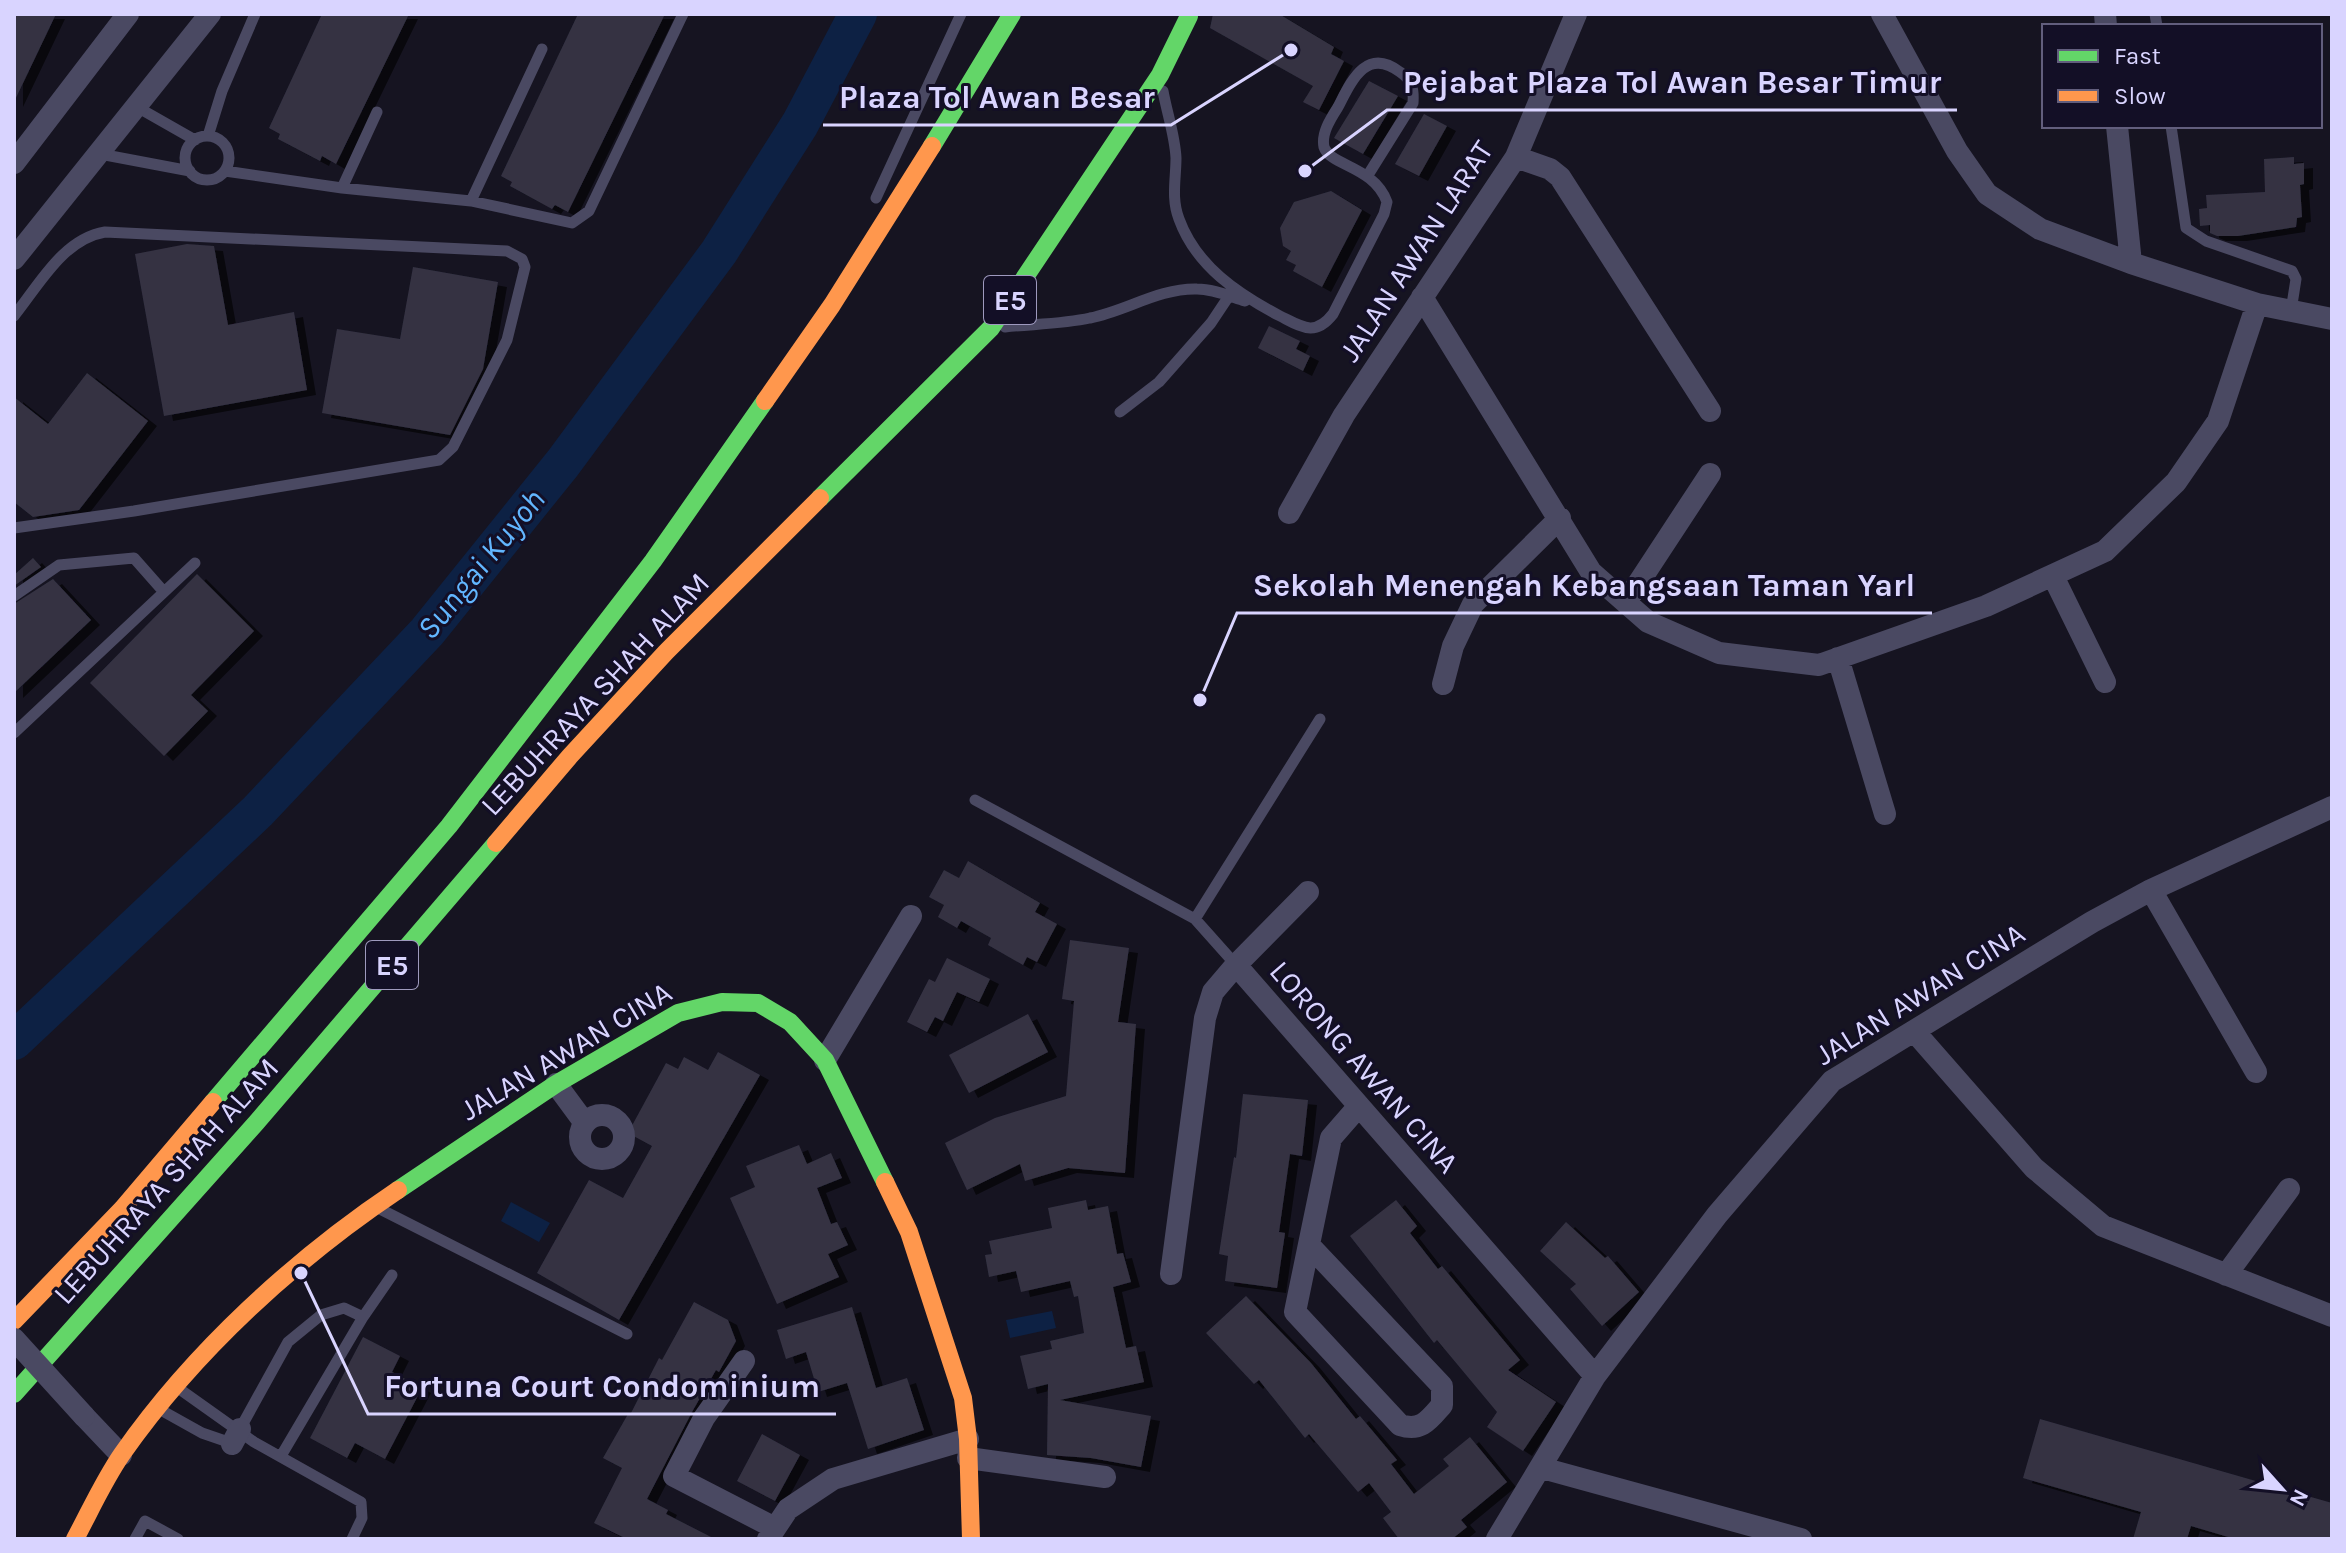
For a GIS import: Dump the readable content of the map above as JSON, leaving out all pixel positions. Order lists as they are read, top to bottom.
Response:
{
  "streets": {
    "main road": ["E5", "LEBUHRAYA SHAH ALAM", "JALAN AWAN CINA"],
    "street": ["JALAN AWAN LARAT", "LORONG AWAN CINA"]
  },
  "crossings": [
    ["JALAN AWAN CINA", "LORONG AWAN CINA"]
  ],
  "water": ["Sungai Kuyoh"],
  "places": [
    "Plaza Tol Awan Besar",
    "Pejabat Plaza Tol Awan Besar Timur",
    "Sekolah Menengah Kebangsaan Taman Yarl",
    "Fortuna Court Condominium"
  ],
  "legend": ["Fast", "Slow"],
  "north": "bottom right"
}
